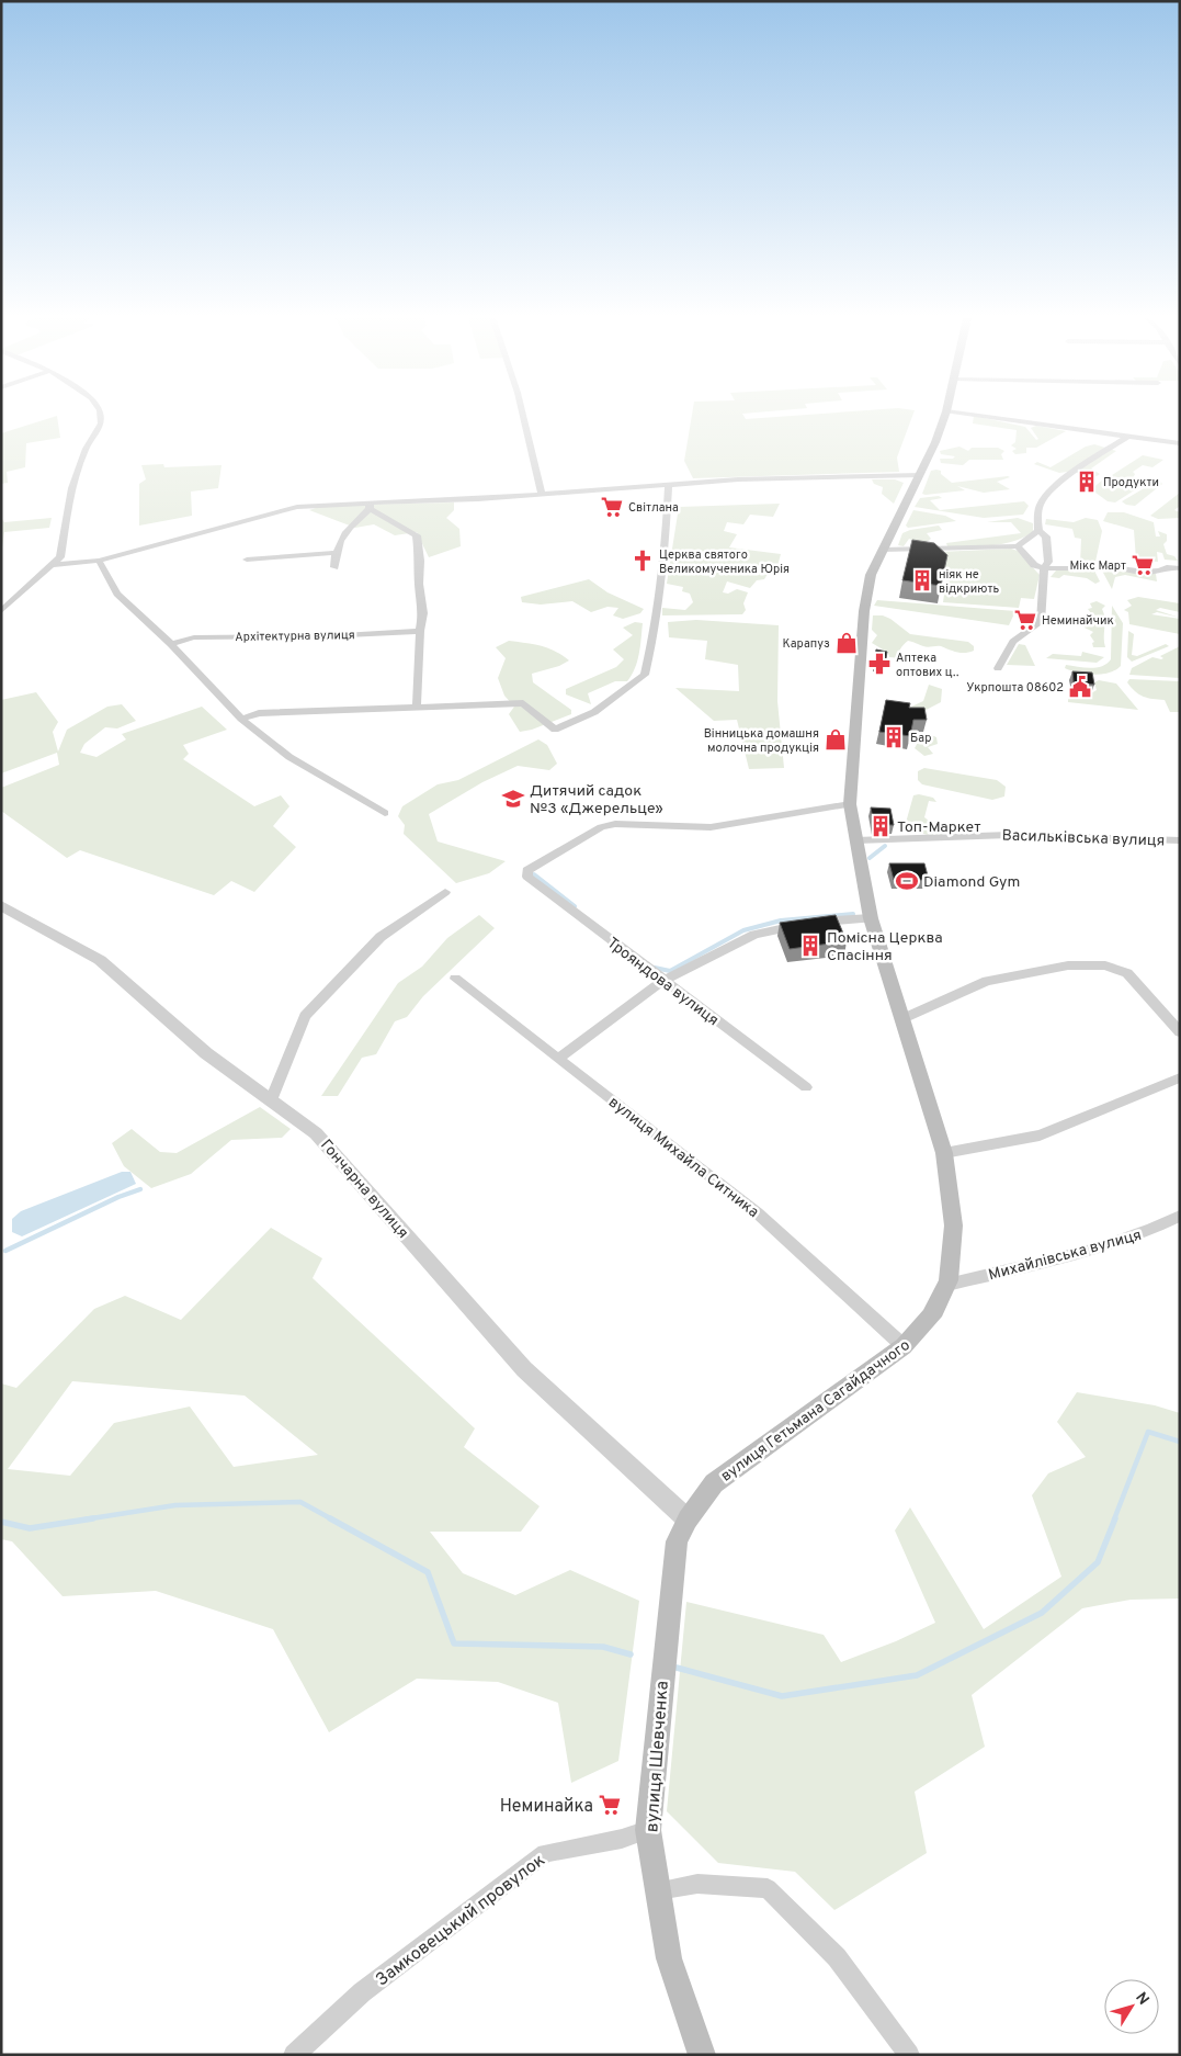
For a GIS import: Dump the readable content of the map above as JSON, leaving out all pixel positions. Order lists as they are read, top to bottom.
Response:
{
  "streets": {
    "main road": ["вулиця Гетьмана Сагайдачного", "вулиця Шевченка"],
    "street": [
      "Архітектурна вулиця",
      "Васильківська вулиця",
      "Трояндова вулиця",
      "вулиця Михайла Ситника",
      "Гончарна вулиця",
      "Михайлівська вулиця",
      "Замковецький провулок"
    ]
  },
  "crossings": [
    ["Васильківська вулиця", "вулиця Гетьмана Сагайдачного"],
    ["Трояндова вулиця", "вулиця Гетьмана Сагайдачного"],
    ["вулиця Михайла Ситника", "вулиця Гетьмана Сагайдачного"],
    ["Гончарна вулиця", "вулиця Гетьмана Сагайдачного"],
    ["Гончарна вулиця", "вулиця Шевченка"],
    ["Михайлівська вулиця", "вулиця Гетьмана Сагайдачного"],
    ["вулиця Гетьмана Сагайдачного", "вулиця Шевченка"],
    ["вулиця Шевченка", "Замковецький провулок"]
  ],
  "places": {
    "building": [
      "Продукти",
      "ніяк не відкриють",
      "Бар",
      "Топ-Маркет",
      "Помісна Церква Спасіння"
    ],
    "supermarket": [
      "Світлана",
      "Мікс Март",
      "Неминайчик",
      "Неминайка"
    ],
    "church": ["Церква святого Великомученика Юрія"],
    "shop": ["Карапуз", "Вінницька домашня молочна продукція"],
    "pharmacy": ["Аптека оптових ц‥"],
    "public building": ["Укрпошта 08602"],
    "school or university": ["Дитячий садок №3 «Джерельце»"],
    "sports": ["Diamond Gym"]
  },
  "north": "top right"
}
